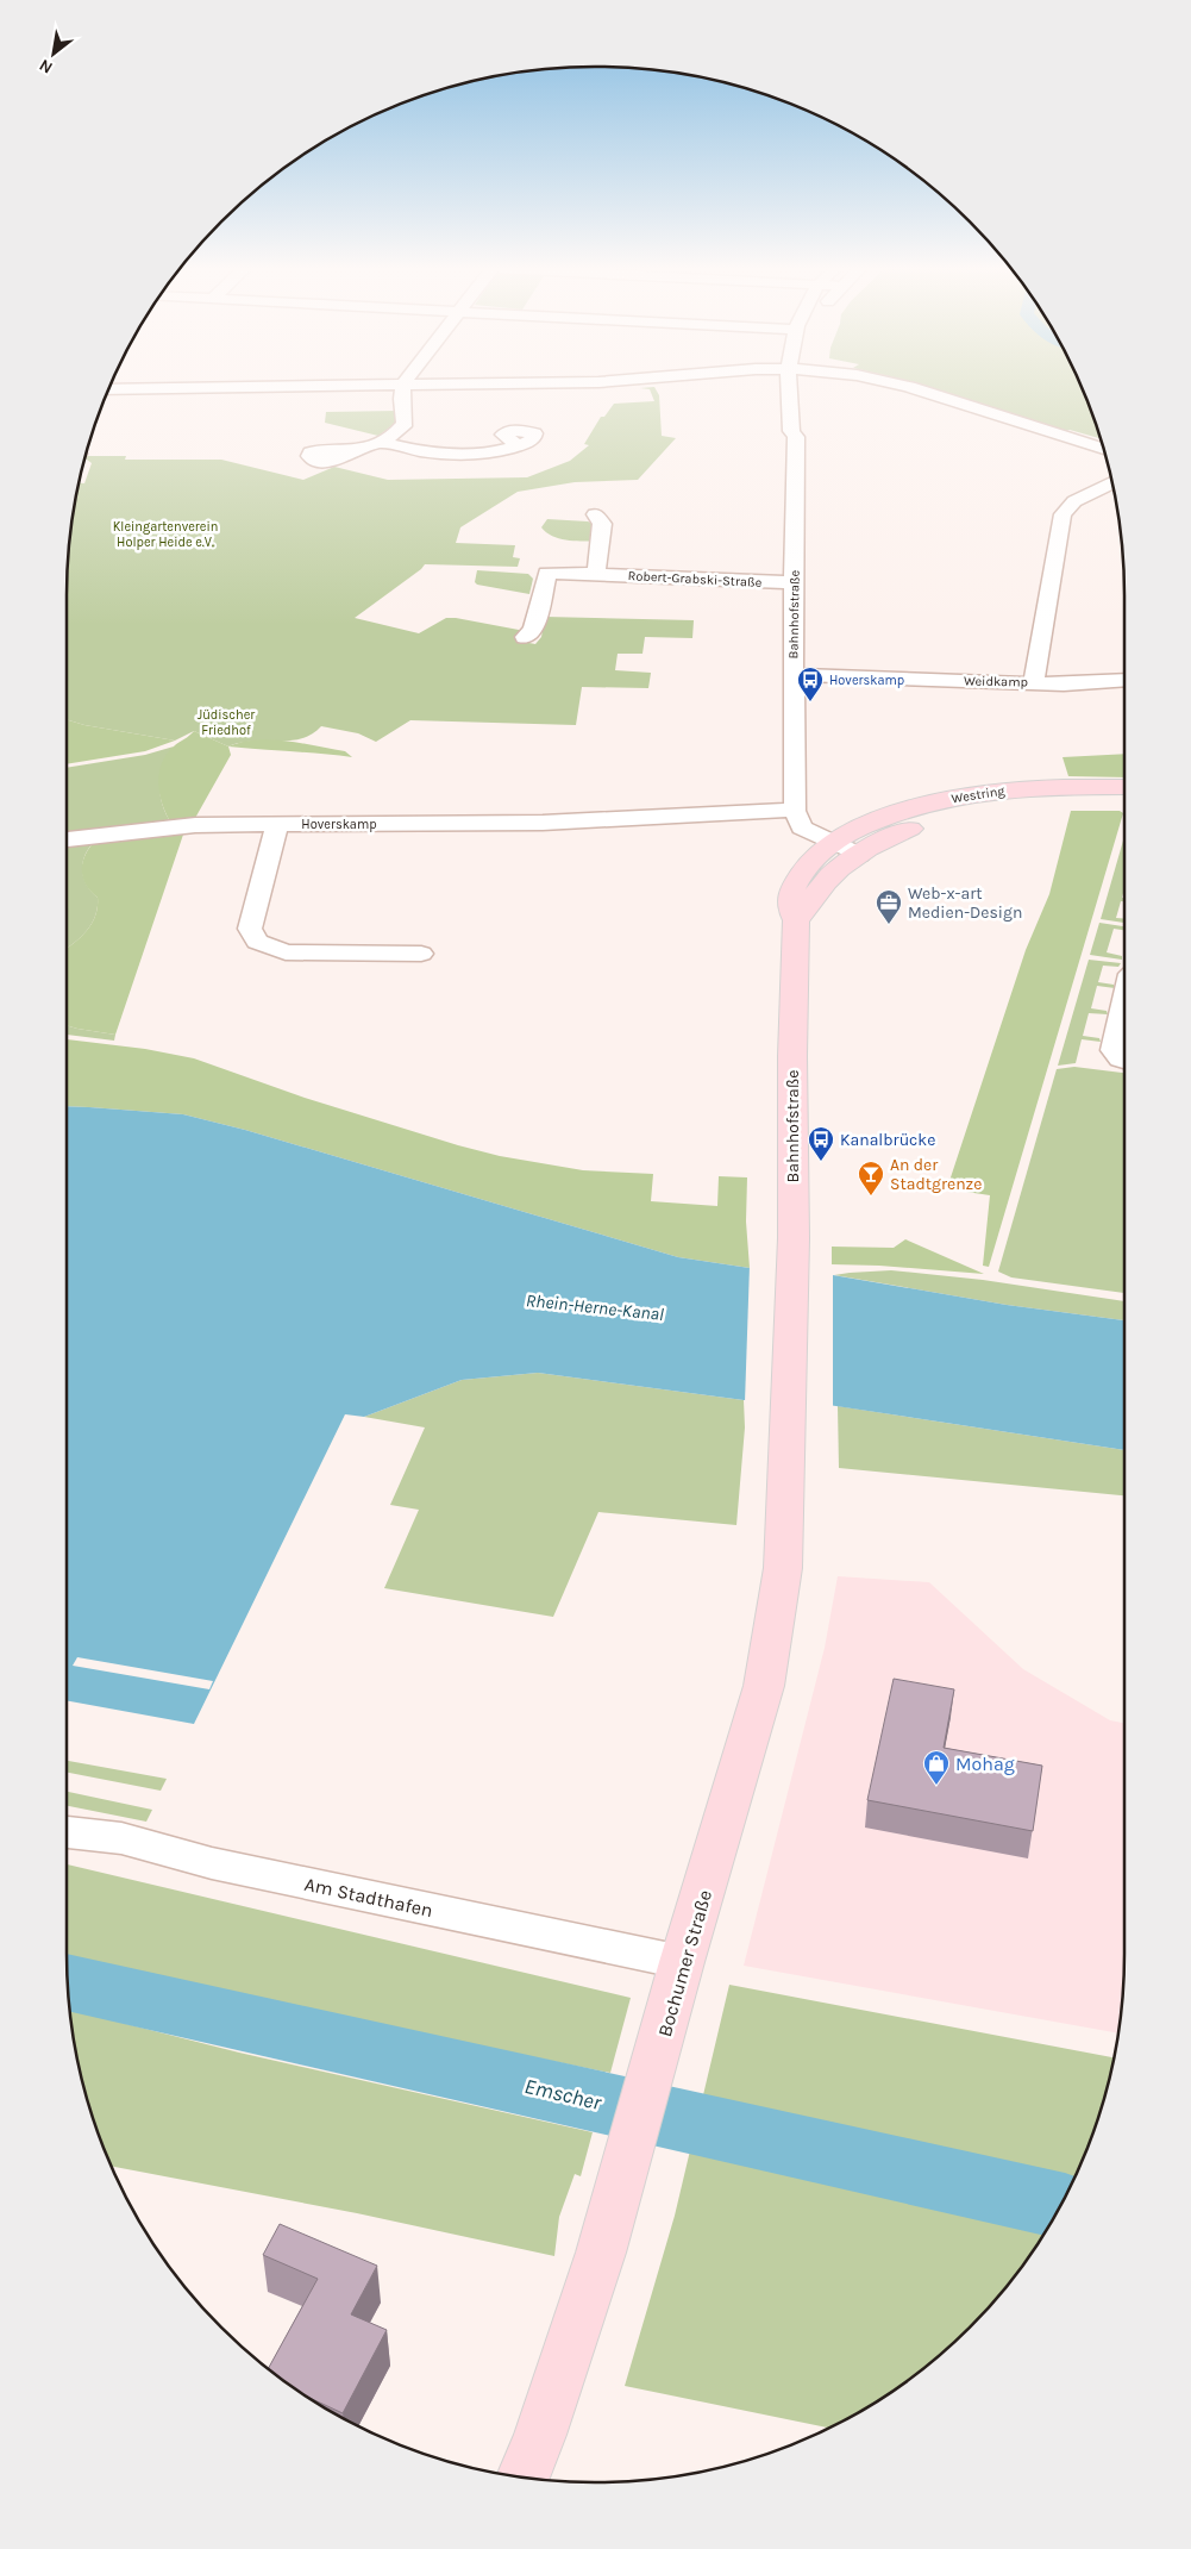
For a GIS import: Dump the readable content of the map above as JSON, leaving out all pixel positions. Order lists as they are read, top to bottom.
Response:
{
  "streets": {
    "main road": ["Bahnhofstraße", "Westring", "Bochumer Straße"],
    "street": [
      "Robert-Grabski-Straße",
      "Weidkamp",
      "Hoverskamp",
      "Am Stadthafen"
    ]
  },
  "crossings": [
    ["Robert-Grabski-Straße", "Bahnhofstraße"],
    ["Bahnhofstraße", "Weidkamp"],
    ["Bahnhofstraße", "Westring"],
    ["Bahnhofstraße", "Hoverskamp"],
    ["Bahnhofstraße", "Bochumer Straße"],
    ["Am Stadthafen", "Bochumer Straße"]
  ],
  "water": ["Rhein-Herne-Kanal", "Emscher"],
  "parks": ["Kleingartenverein Holper Heide e.V.", "Jüdischer Friedhof"],
  "places": {
    "bus stop": ["Hoverskamp", "Kanalbrücke"],
    "office": ["Web-x-art Medien-Design"],
    "bar": ["An der Stadtgrenze"],
    "shop": ["Mohag"]
  },
  "north": "bottom left"
}
